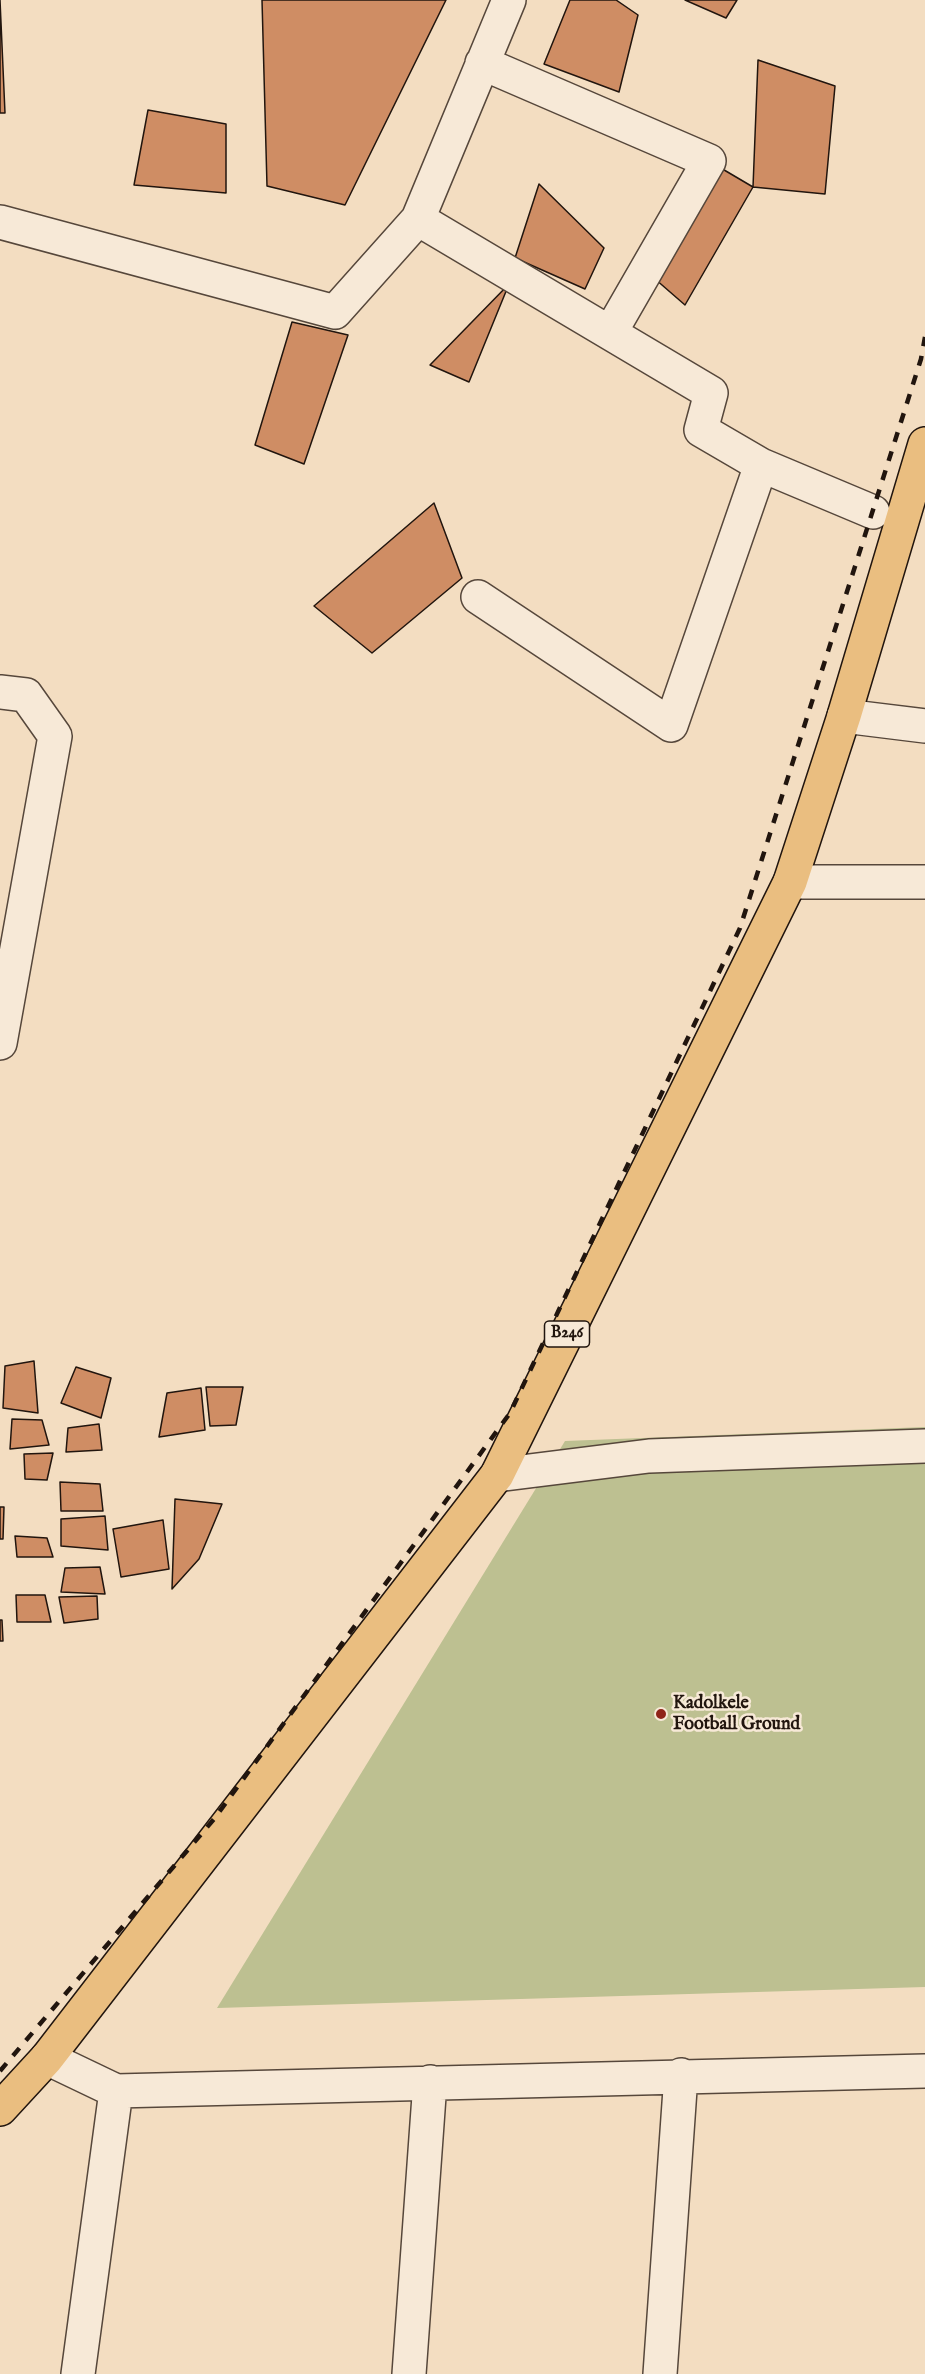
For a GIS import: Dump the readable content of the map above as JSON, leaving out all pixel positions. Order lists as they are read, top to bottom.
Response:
{
  "streets": {
    "main road": ["B246"]
  },
  "places": ["Kadolkele Football Ground"]
}
